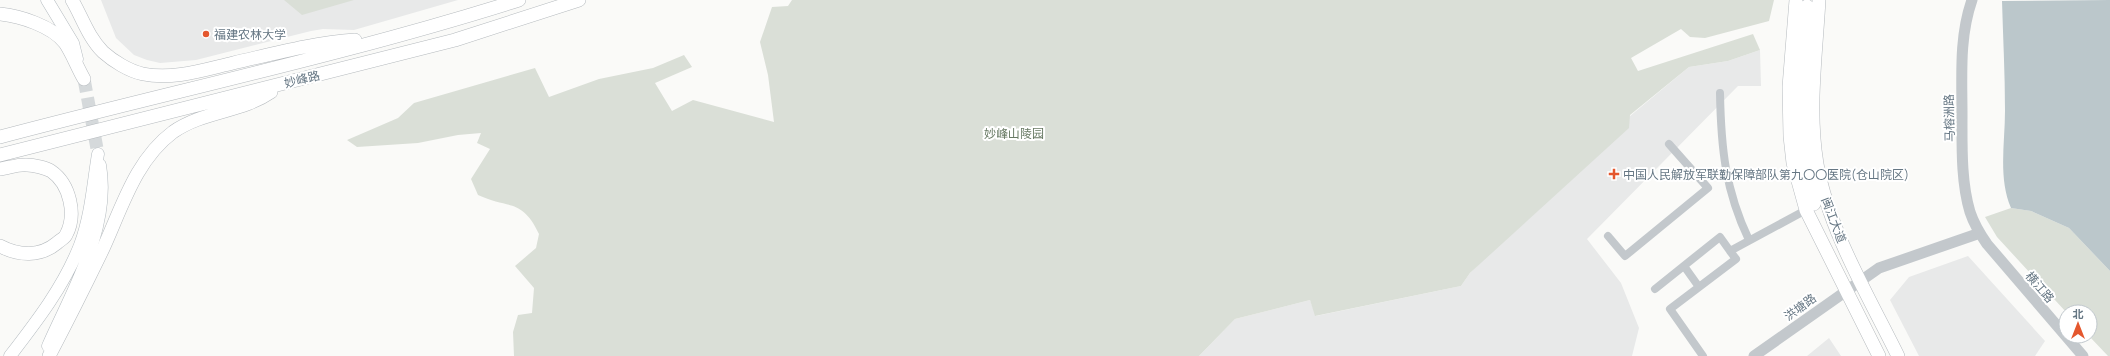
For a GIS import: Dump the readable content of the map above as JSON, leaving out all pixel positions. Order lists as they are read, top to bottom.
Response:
{
  "streets": {
    "main road": ["妙峰路", "闽江大道"],
    "street": ["马榕洲路", "横江路", "洪塘路"]
  },
  "crossings": [
    ["马榕洲路", "横江路"],
    ["马榕洲路", "洪塘路"],
    ["闽江大道", "洪塘路"],
    ["横江路", "洪塘路"]
  ],
  "parks": ["妙峰山陵园"],
  "places": {
    "other": ["福建农林大学"],
    "health": ["中国人民解放军联勤保障部队第九〇〇医院(仓山院区)"]
  },
  "north": "top"
}
